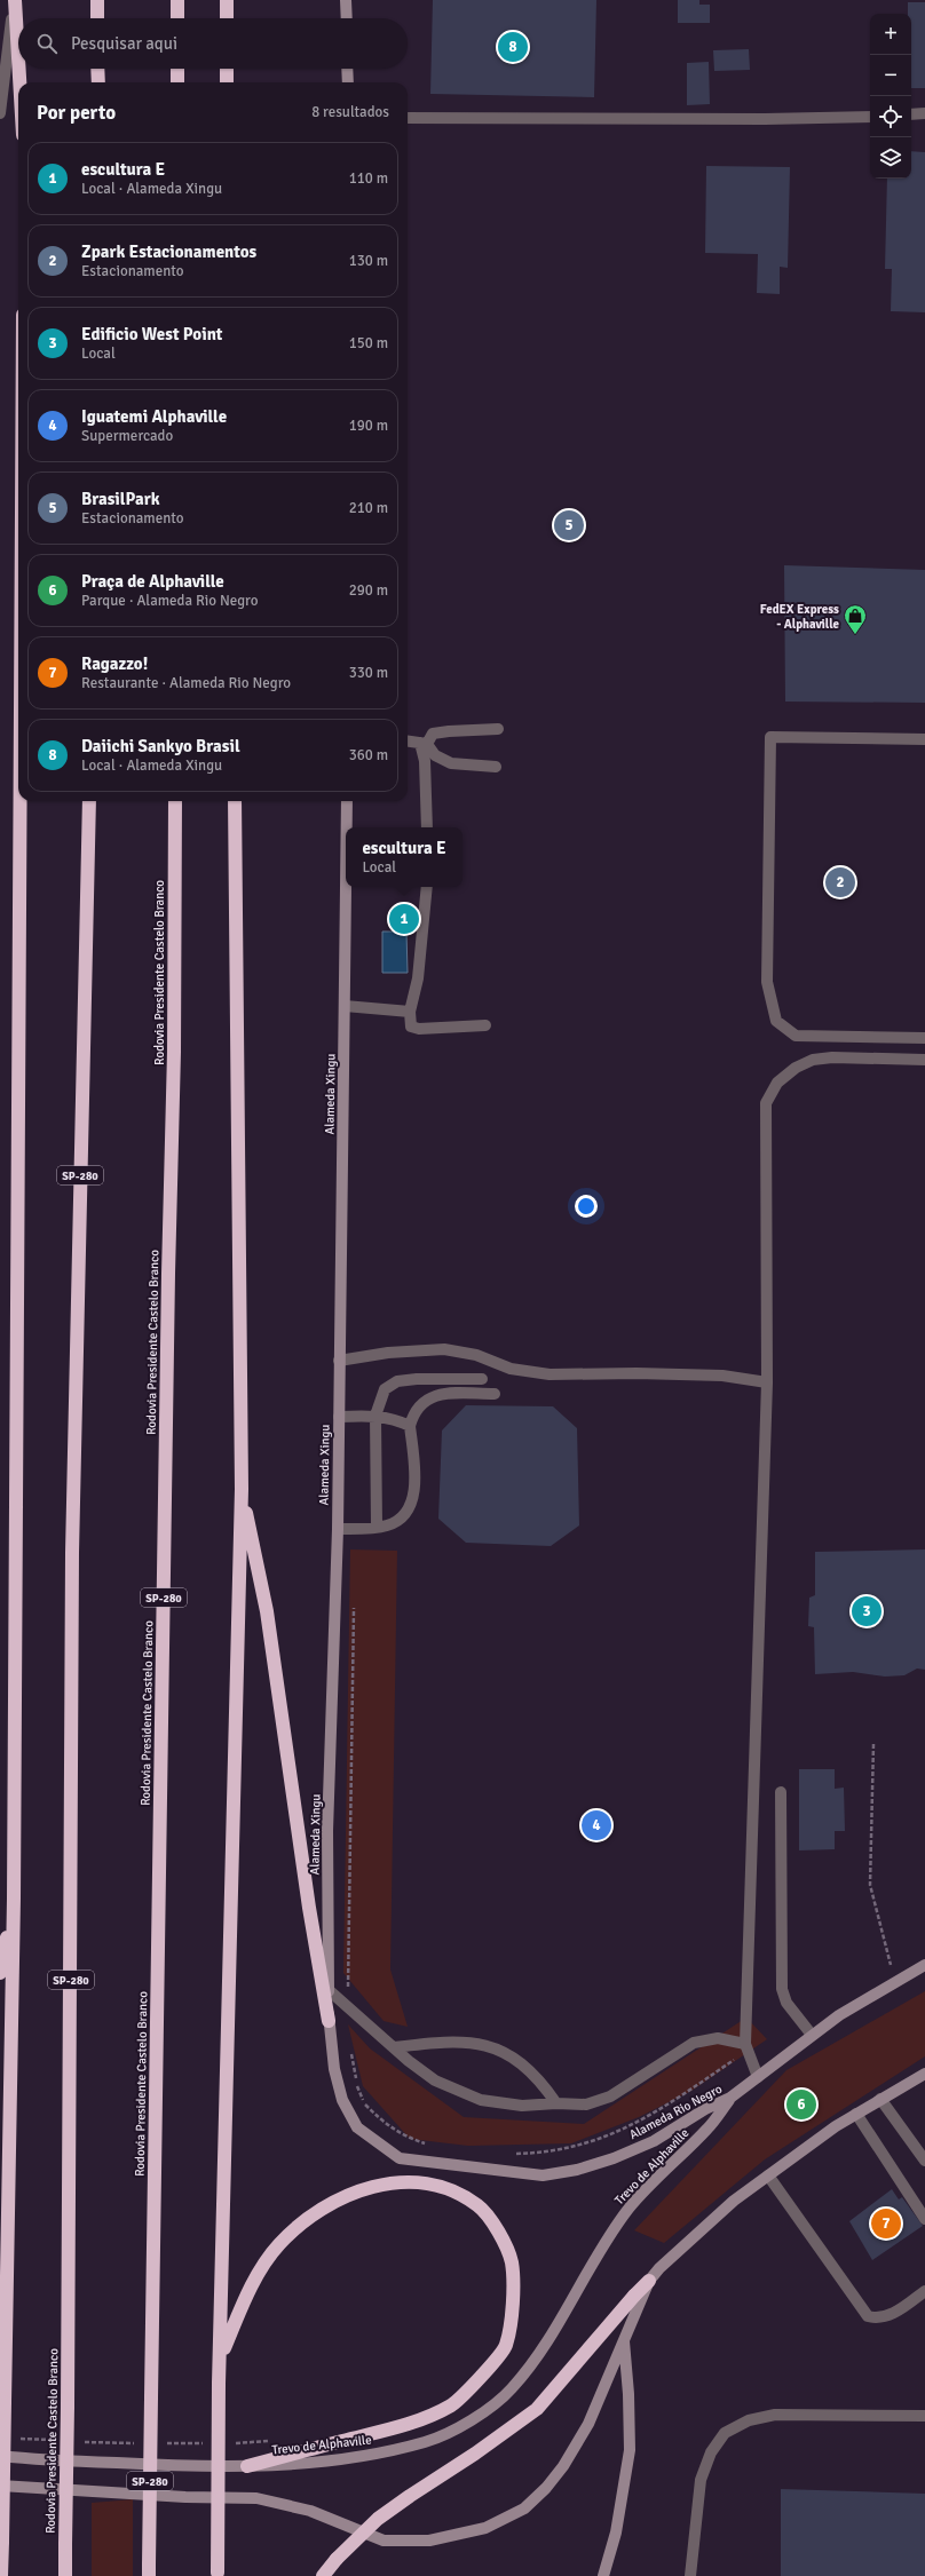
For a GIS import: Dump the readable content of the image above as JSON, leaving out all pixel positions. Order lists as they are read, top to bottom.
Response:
{
  "streets": {
    "highway": ["Rodovia Presidente Castelo Branco", "SP-280"],
    "main road": ["Alameda Xingu", "Alameda Rio Negro", "Trevo de Alphaville"]
  },
  "crossings": [
    ["Alameda Xingu", "Alameda Rio Negro"],
    ["Alameda Rio Negro", "Trevo de Alphaville"]
  ],
  "places": {
    "shop": ["FedEX Express - Alphaville"]
  },
  "page": {
    "map_buttons": ["+", "−"],
    "search": "Pesquisar aqui",
    "pins": [
      "8",
      "5",
      "2",
      "1",
      "3",
      "4",
      "6",
      "7"
    ],
    "heading": ["Por perto", "8 resultados"],
    "list": [
      {
        "mark": "1",
        "name": "escultura E",
        "note": "Local · Alameda Xingu",
        "value": "110 m"
      },
      {
        "mark": "2",
        "name": "Zpark Estacionamentos",
        "note": "Estacionamento",
        "value": "130 m"
      },
      {
        "mark": "3",
        "name": "Edificio West Point",
        "note": "Local",
        "value": "150 m"
      },
      {
        "mark": "4",
        "name": "Iguatemi Alphaville",
        "note": "Supermercado",
        "value": "190 m"
      },
      {
        "mark": "5",
        "name": "BrasilPark",
        "note": "Estacionamento",
        "value": "210 m"
      },
      {
        "mark": "6",
        "name": "Praça de Alphaville",
        "note": "Parque · Alameda Rio Negro",
        "value": "290 m"
      },
      {
        "mark": "7",
        "name": "Ragazzo!",
        "note": "Restaurante · Alameda Rio Negro",
        "value": "330 m"
      },
      {
        "mark": "8",
        "name": "Daiichi Sankyo Brasil",
        "note": "Local · Alameda Xingu",
        "value": "360 m"
      }
    ],
    "popup": ["escultura E", "Local"]
  }
}
